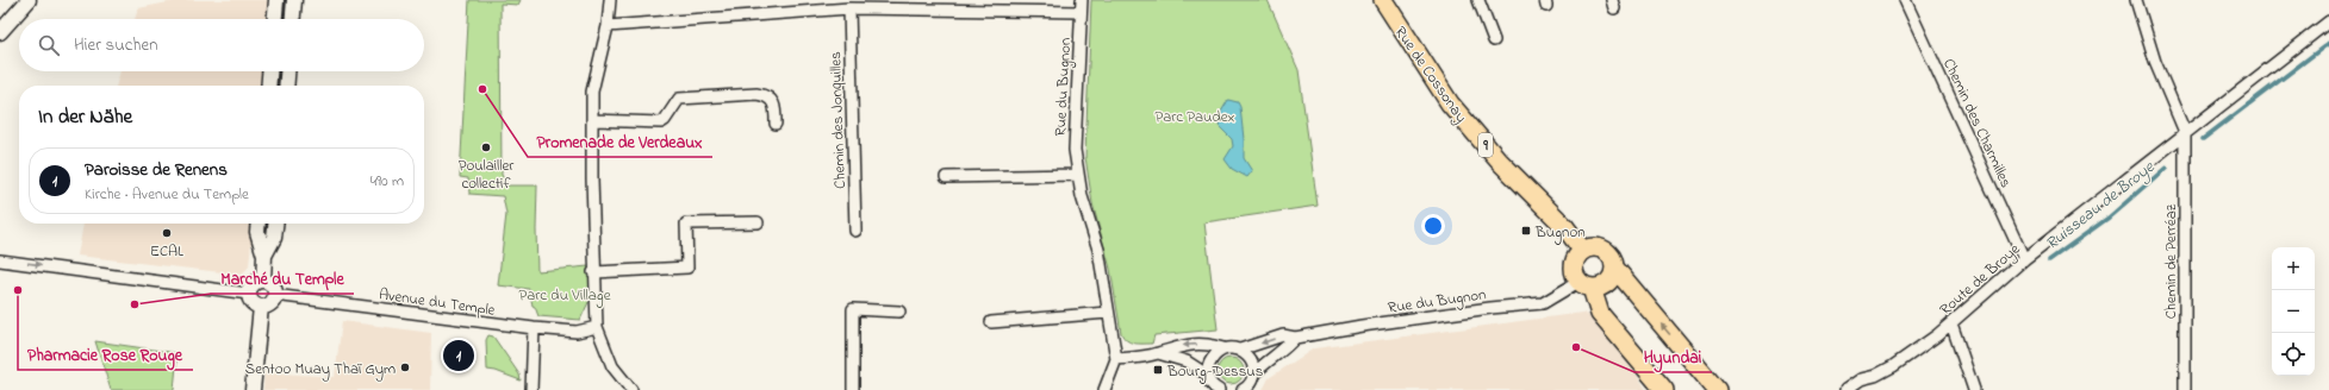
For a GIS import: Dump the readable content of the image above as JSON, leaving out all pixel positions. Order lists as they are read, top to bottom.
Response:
{
  "streets": {
    "main road": ["Rue de Cossonay", "9"],
    "street": [
      "Rue du Bugnon",
      "Chemin des Jonquilles",
      "Chemin des Charmilles",
      "Chemin de Perréaz",
      "Route de Broye",
      "Avenue du Temple"
    ]
  },
  "crossings": [
    ["Rue de Cossonay", "Rue du Bugnon"],
    ["Chemin des Charmilles", "Route de Broye"],
    ["Chemin de Perréaz", "Route de Broye"]
  ],
  "water": ["Ruisseau de Broye"],
  "parks": ["Parc Paudex", "Parc du Village"],
  "places": {
    "other": [
      "Promenade de Verdeaux",
      "Poulailler collectif",
      "ECAL",
      "Pharmacie Rose Rouge",
      "Marché du Temple",
      "Hyundai",
      "Sentoo Muay Thaï Gym"
    ],
    "transit": ["Bugnon", "Bourg-Dessus"]
  },
  "page": {
    "search": "Hier suchen",
    "heading": "In der Nähe",
    "list": [
      {
        "mark": "1",
        "name": "Paroisse de Renens",
        "note": "Kirche · Avenue du Temple",
        "value": "490 m"
      }
    ],
    "map_buttons": ["+", "−"],
    "pins": "1"
  }
}
